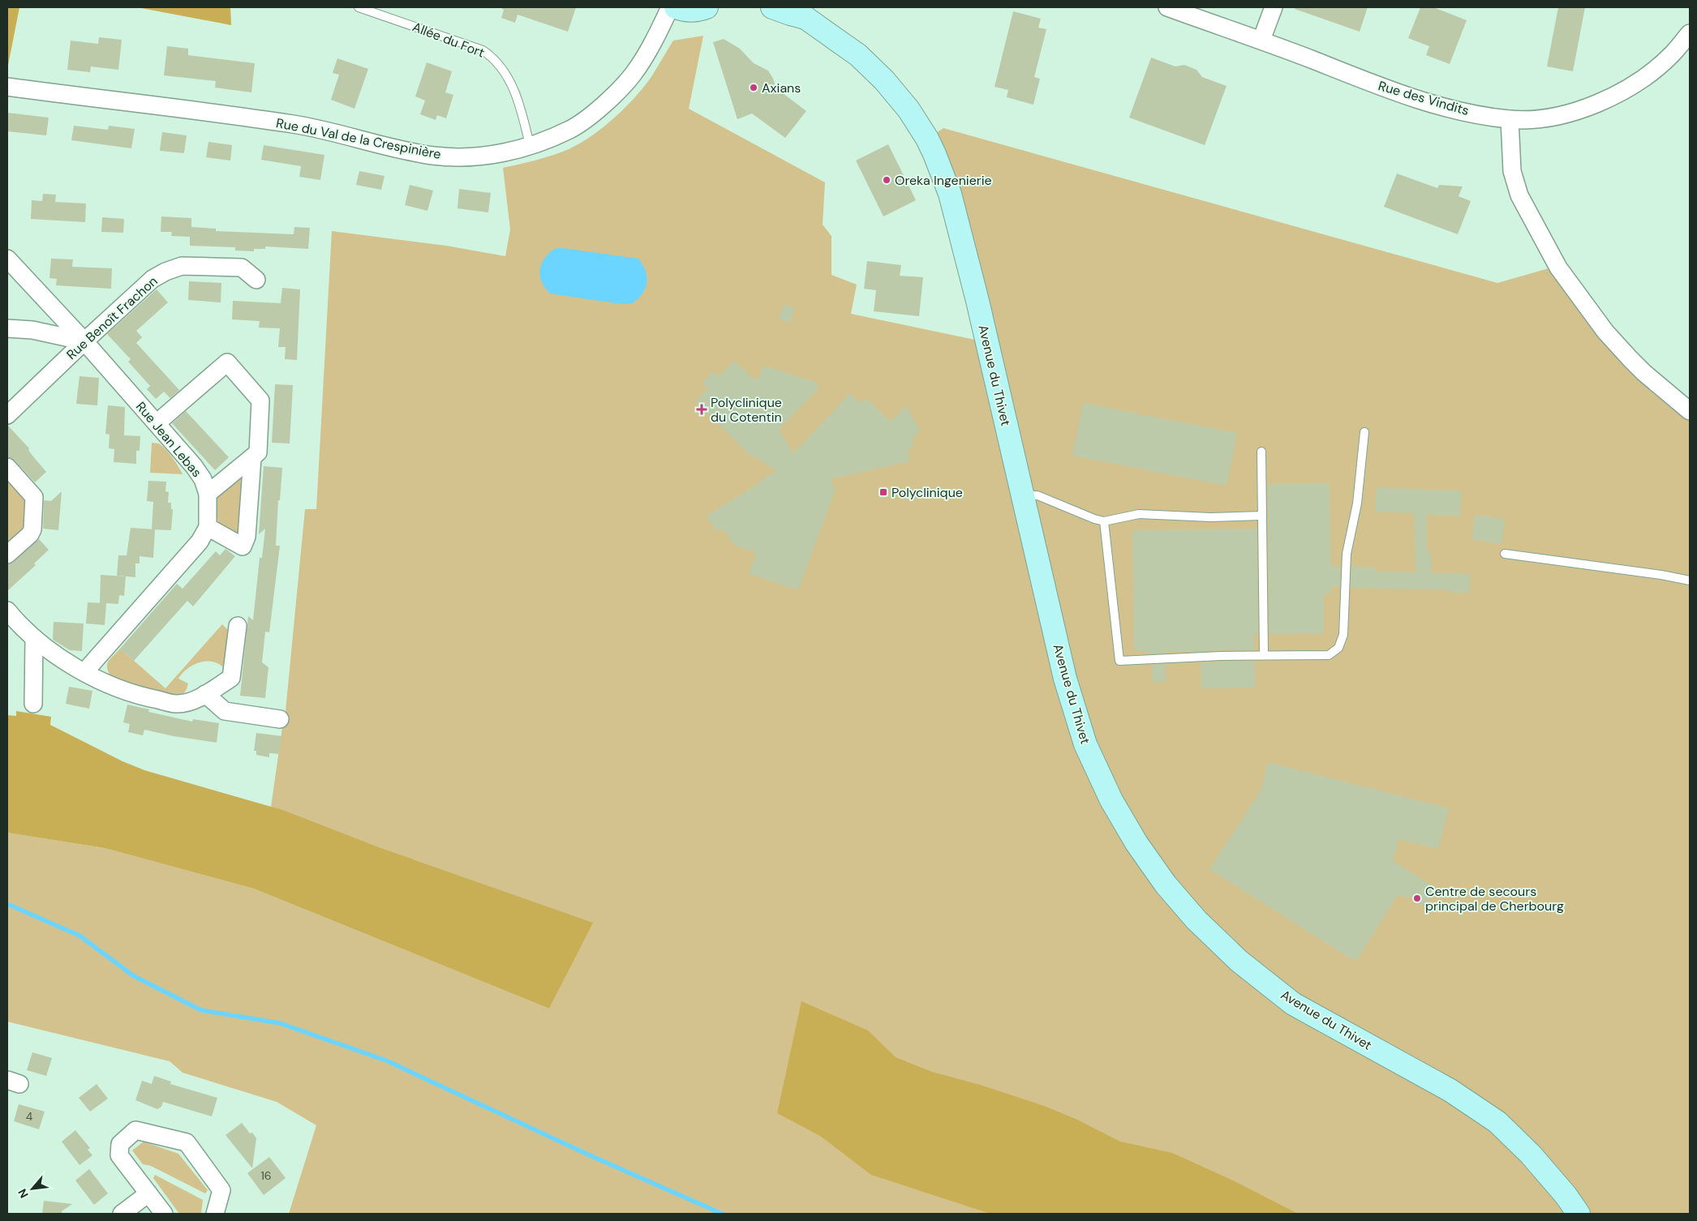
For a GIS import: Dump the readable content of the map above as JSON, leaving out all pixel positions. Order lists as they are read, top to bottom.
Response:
{
  "streets": {
    "main road": ["Avenue du Thivet"],
    "street": [
      "Rue des Vindits",
      "Rue du Val de la Crespinière",
      "Rue Benoît Frachon",
      "Rue Jean Lebas"
    ],
    "lane": ["Allée du Fort"]
  },
  "crossings": [
    ["Allée du Fort", "Rue du Val de la Crespinière"],
    ["Rue Benoît Frachon", "Rue Jean Lebas"]
  ],
  "places": {
    "other": ["Axians", "Oreka Ingenierie", "Centre de secours principal de Cherbourg"],
    "health": ["Polyclinique du Cotentin"],
    "transit": ["Polyclinique"]
  },
  "house_numbers": ["4", "16"],
  "north": "bottom left"
}
